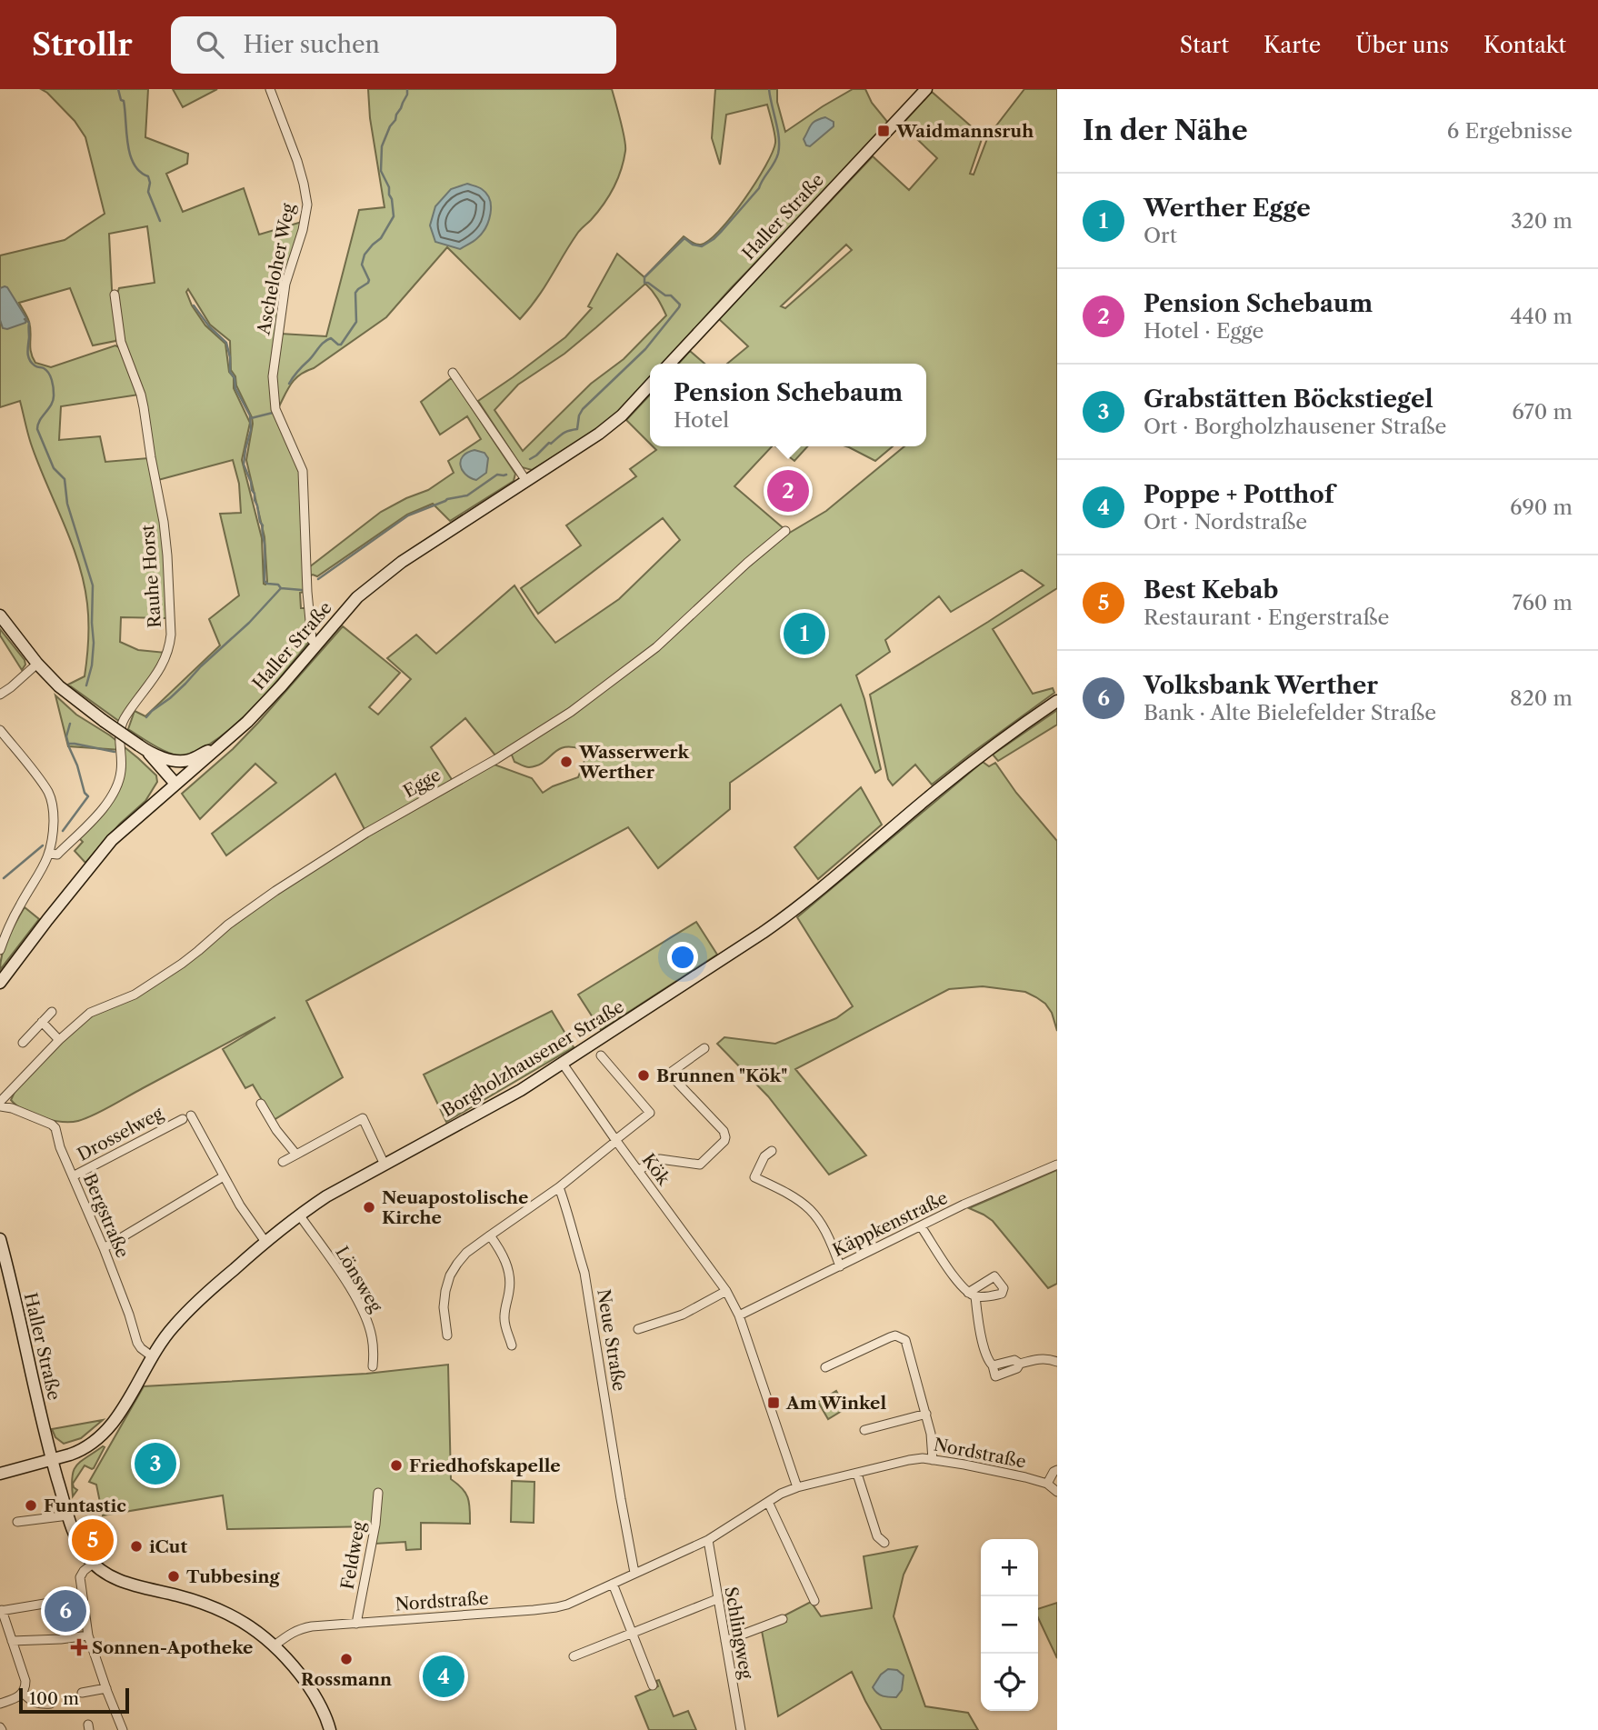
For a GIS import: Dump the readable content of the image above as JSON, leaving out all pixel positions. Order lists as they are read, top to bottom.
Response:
{
  "streets": {
    "street": [
      "Haller Straße",
      "Ascheloher Weg",
      "Rauhe Horst",
      "Egge",
      "Borgholzhausener Straße",
      "Drosselweg",
      "Kök",
      "Bergstraße",
      "Käppkenstraße",
      "Lönsweg",
      "Neue Straße",
      "Nordstraße",
      "Feldweg",
      "Schlingweg"
    ]
  },
  "crossings": [
    ["Haller Straße", "Ascheloher Weg"],
    ["Haller Straße", "Borgholzhausener Straße"],
    ["Egge", "Bergstraße"],
    ["Borgholzhausener Straße", "Kök"],
    ["Borgholzhausener Straße", "Bergstraße"],
    ["Borgholzhausener Straße", "Lönsweg"],
    ["Drosselweg", "Bergstraße"],
    ["Kök", "Käppkenstraße"],
    ["Kök", "Nordstraße"],
    ["Neue Straße", "Nordstraße"],
    ["Nordstraße", "Feldweg"],
    ["Nordstraße", "Schlingweg"]
  ],
  "places": {
    "transit": ["Waidmannsruh", "Am Winkel"],
    "other": [
      "Wasserwerk Werther",
      "Brunnen \"Kök\"",
      "Neuapostolische Kirche",
      "Friedhofskapelle",
      "Funtastic",
      "iCut",
      "Tubbesing",
      "Rossmann"
    ],
    "health": ["Sonnen-Apotheke"]
  },
  "scale_bar": "100 m",
  "page": {
    "header": "Strollr",
    "search": "Hier suchen",
    "nav": [
      "Start",
      "Karte",
      "Über uns",
      "Kontakt"
    ],
    "heading": ["In der Nähe", "6 Ergebnisse"],
    "list": [
      {
        "mark": "1",
        "name": "Werther Egge",
        "note": "Ort",
        "value": "320 m"
      },
      {
        "mark": "2",
        "name": "Pension Schebaum",
        "note": "Hotel · Egge",
        "value": "440 m"
      },
      {
        "mark": "3",
        "name": "Grabstätten Böckstiegel",
        "note": "Ort · Borgholzhausener Straße",
        "value": "670 m"
      },
      {
        "mark": "4",
        "name": "Poppe + Potthof",
        "note": "Ort · Nordstraße",
        "value": "690 m"
      },
      {
        "mark": "5",
        "name": "Best Kebab",
        "note": "Restaurant · Engerstraße",
        "value": "760 m"
      },
      {
        "mark": "6",
        "name": "Volksbank Werther",
        "note": "Bank · Alte Bielefelder Straße",
        "value": "820 m"
      }
    ],
    "popup": ["Pension Schebaum", "Hotel"],
    "pins": [
      "2",
      "1",
      "3",
      "5",
      "6",
      "4"
    ],
    "map_buttons": ["+", "−"],
    "scale": "100 m"
  }
}
